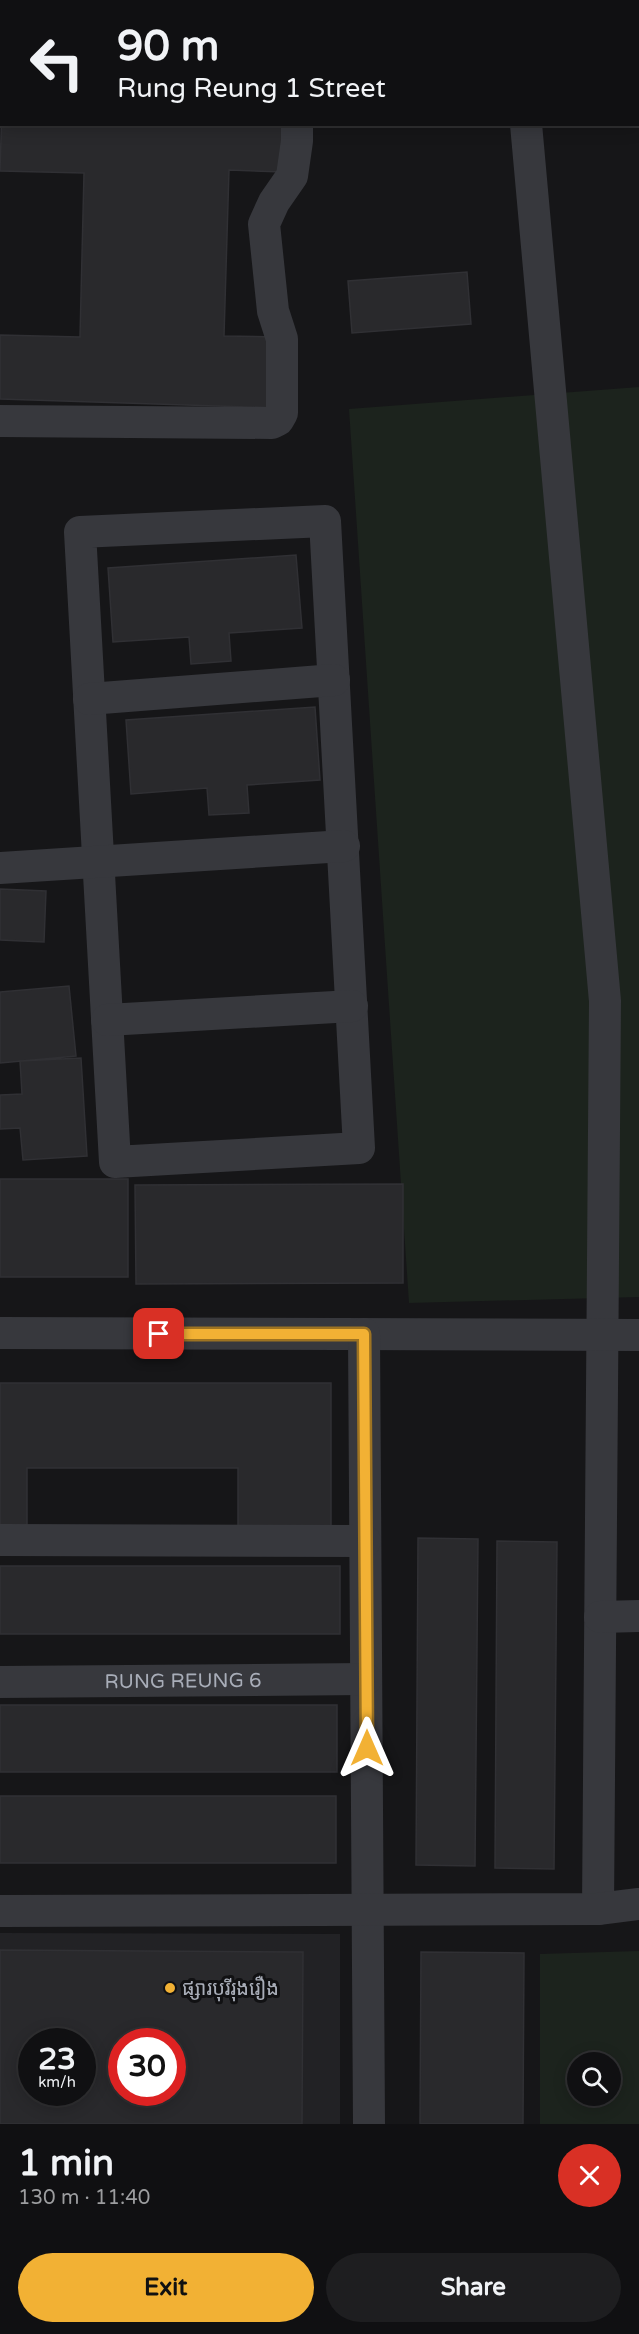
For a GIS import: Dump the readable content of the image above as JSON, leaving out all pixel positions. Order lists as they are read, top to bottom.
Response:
{
  "streets": {
    "street": ["RUNG REUNG 6"]
  },
  "places": ["ផ្សារបុរីរុងរឿង"],
  "page": {
    "turn": ["90 m", "Rung Reung 1 Street"],
    "speed": "23 km/h",
    "limit": "30",
    "heading": ["1 min", "130 m · 11:40"],
    "buttons": ["Exit", "Share"]
  }
}
